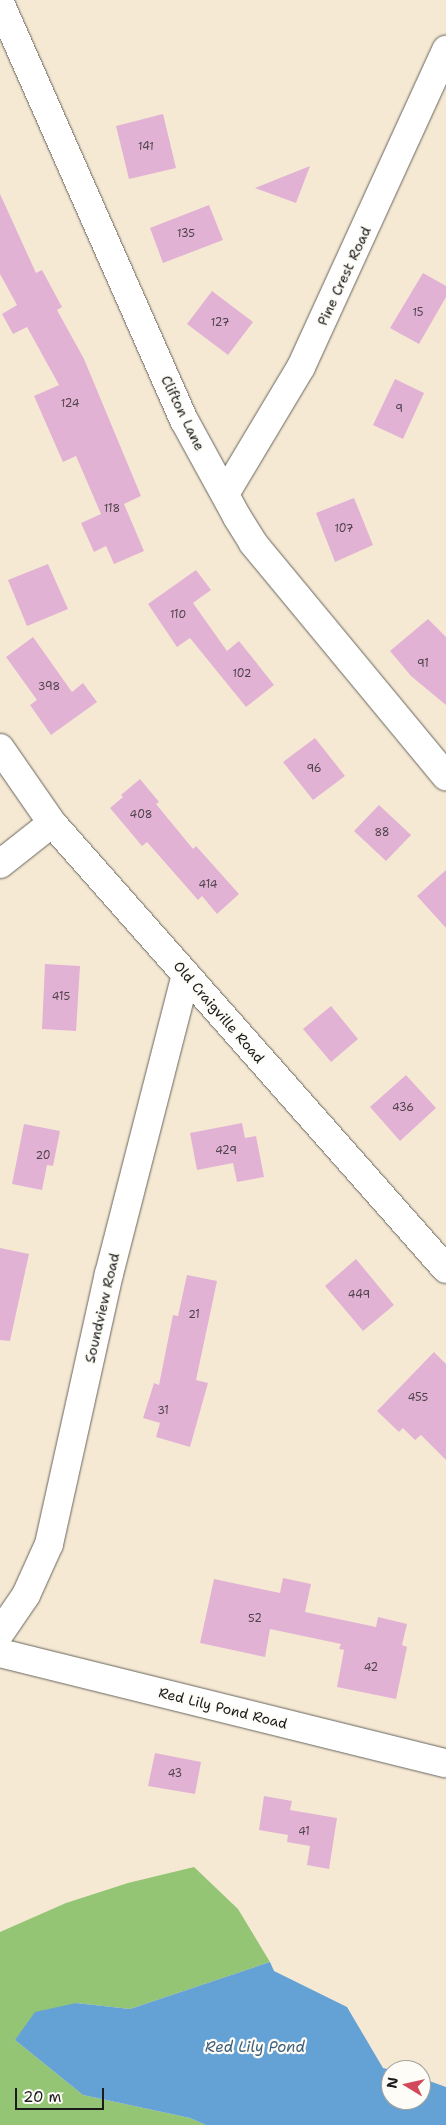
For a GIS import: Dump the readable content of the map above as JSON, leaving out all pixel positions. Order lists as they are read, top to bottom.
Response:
{
  "streets": {
    "street": [
      "Pine Crest Road",
      "Clifton Lane",
      "Old Craigville Road",
      "Soundview Road",
      "Red Lily Pond Road"
    ]
  },
  "crossings": [
    ["Pine Crest Road", "Clifton Lane"],
    ["Old Craigville Road", "Soundview Road"]
  ],
  "water": ["Red Lily Pond"],
  "house_numbers": [
    "141",
    "135",
    "15",
    "127",
    "124",
    "9",
    "118",
    "107",
    "110",
    "91",
    "102",
    "398",
    "96",
    "408",
    "88",
    "414",
    "415",
    "436",
    "429",
    "20",
    "449",
    "21",
    "455",
    "31",
    "52",
    "42",
    "43",
    "41"
  ],
  "scale_bar": "20 m",
  "north": "left"
}
